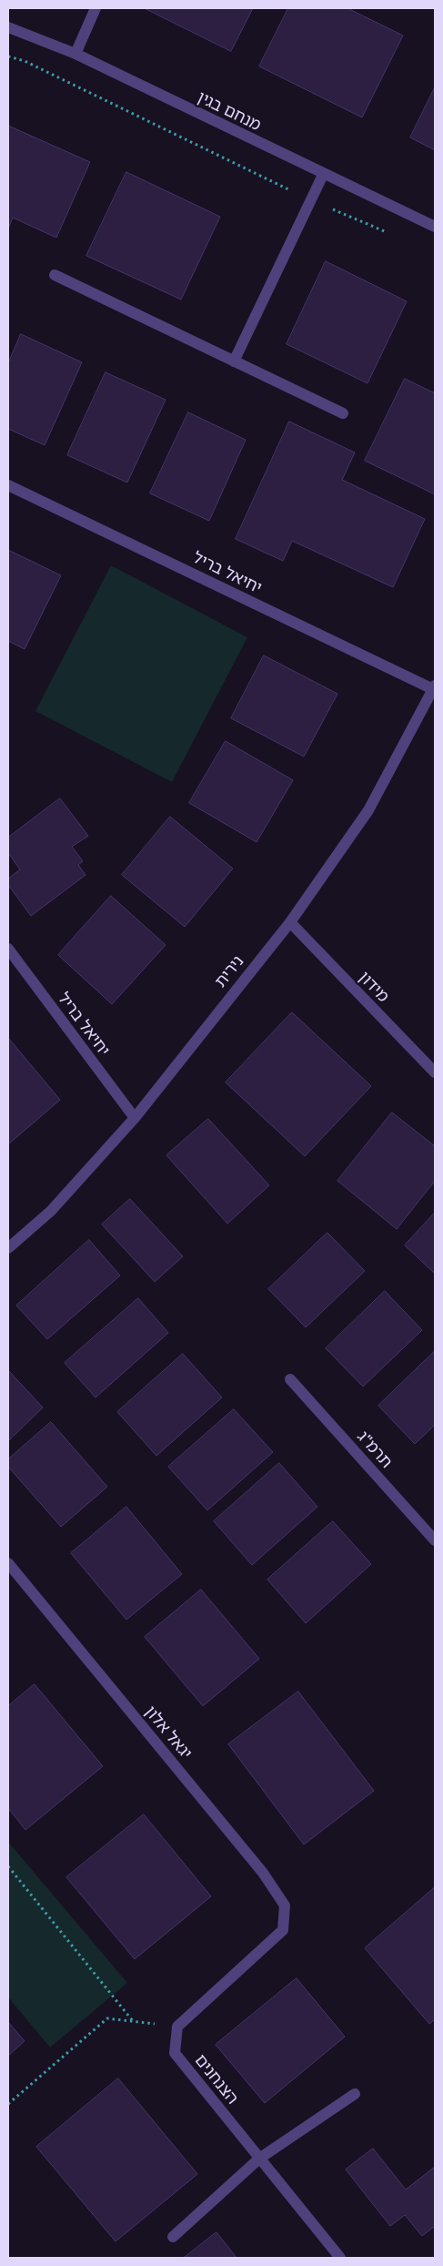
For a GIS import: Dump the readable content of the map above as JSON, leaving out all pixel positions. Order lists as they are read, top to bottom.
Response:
{
  "streets": {
    "street": [
      "מנחם בגין",
      "יחיאל בריל",
      "נירית",
      "מידון",
      "תרמ\"ג",
      "יגאל אלון",
      "הצנחנים"
    ]
  },
  "crossings": [
    ["יחיאל בריל", "נירית"],
    ["נירית", "מידון"],
    ["יגאל אלון", "הצנחנים"]
  ]
}
